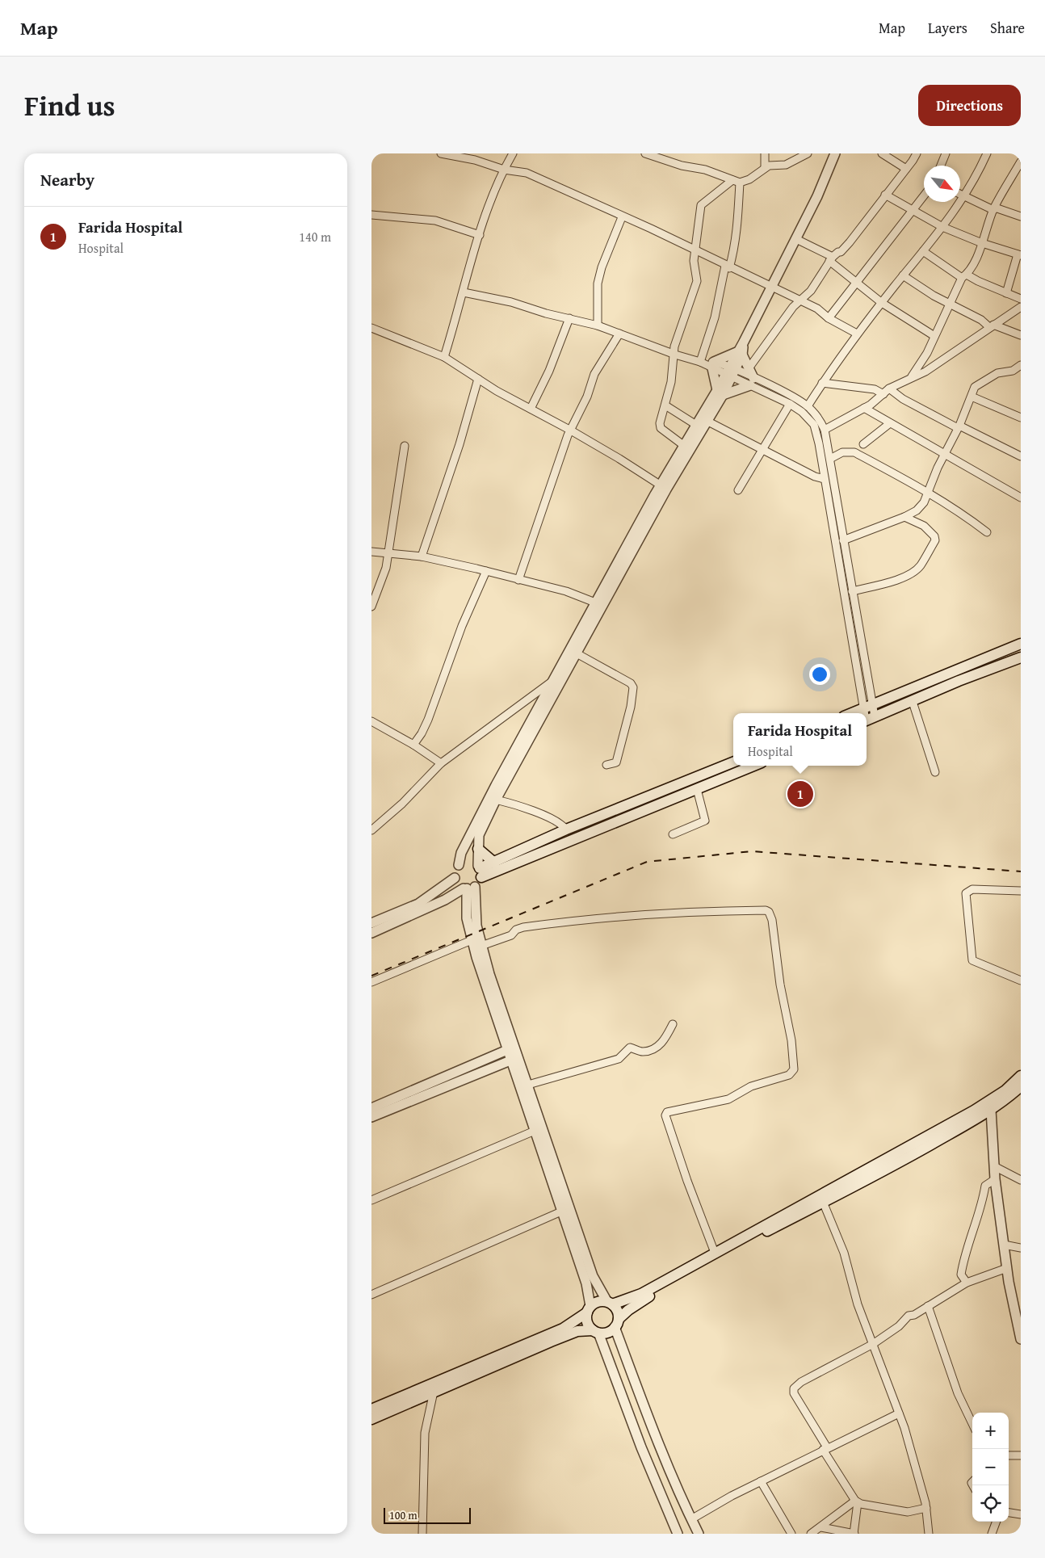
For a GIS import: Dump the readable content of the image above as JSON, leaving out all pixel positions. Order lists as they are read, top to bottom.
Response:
{
  "scale_bar": "100 m",
  "north": "bottom right",
  "page": {
    "header": "Map",
    "nav": ["Map", "Layers", "Share"],
    "title": "Find us",
    "buttons": "Directions",
    "heading": "Nearby",
    "list": [
      {
        "mark": "1",
        "name": "Farida Hospital",
        "note": "Hospital",
        "value": "140 m"
      }
    ],
    "popup": ["Farida Hospital", "Hospital"],
    "pins": "1",
    "map_buttons": ["+", "−"],
    "scale": "100 m"
  }
}
